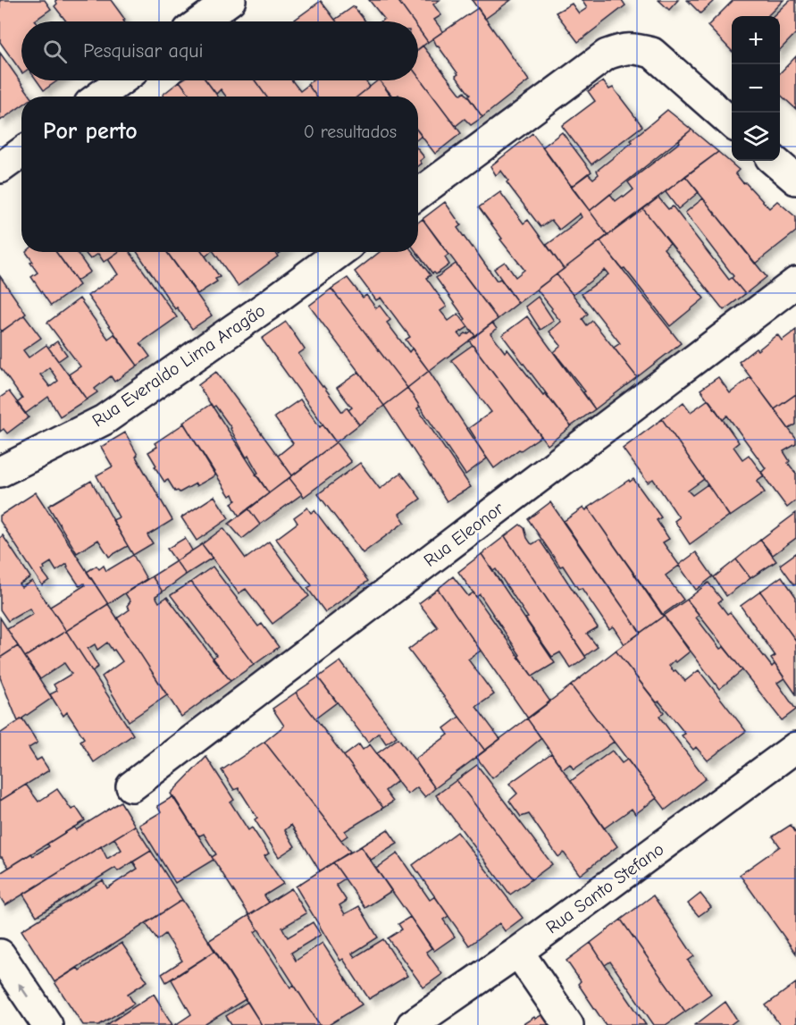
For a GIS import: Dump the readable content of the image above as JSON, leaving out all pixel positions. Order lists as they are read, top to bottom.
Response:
{
  "streets": {
    "street": ["Rua Everaldo Lima Aragão", "Rua Eleonor", "Rua Santo Stefano"]
  },
  "page": {
    "map_buttons": ["+", "−"],
    "search": "Pesquisar aqui",
    "heading": ["Por perto", "0 resultados"]
  }
}
